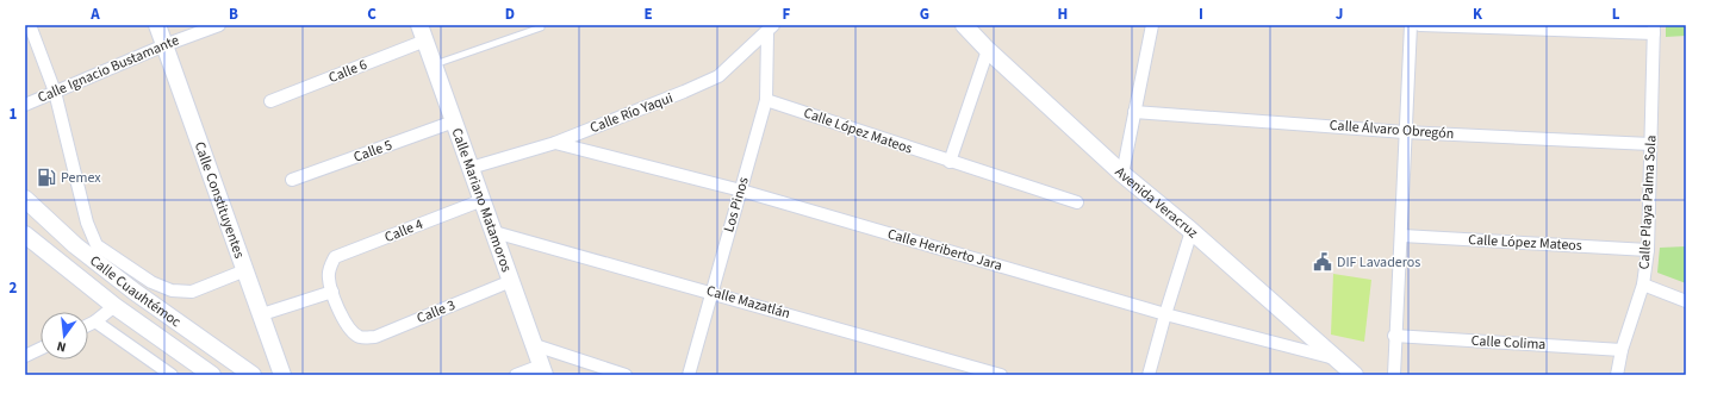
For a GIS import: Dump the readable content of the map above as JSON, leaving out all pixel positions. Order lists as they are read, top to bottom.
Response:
{
  "streets": {
    "main road": [
      "Calle Constituyentes",
      "Calle Mariano Matamoros",
      "Avenida Veracruz",
      "Calle Cuauhtémoc"
    ],
    "street": [
      "Calle Ignacio Bustamante",
      "Calle 6",
      "Calle Río Yaqui",
      "Calle Álvaro Obregón",
      "Calle López Mateos",
      "Calle 5",
      "Calle Playa Palma Sola",
      "Los Pinos",
      "Calle 4",
      "Calle Heriberto Jara",
      "Calle Mazatlán",
      "Calle 3",
      "Calle Colima"
    ]
  },
  "crossings": [
    ["Calle Ignacio Bustamante", "Calle Constituyentes"],
    ["Calle 6", "Calle Mariano Matamoros"],
    ["Calle Río Yaqui", "Calle Mariano Matamoros"],
    ["Calle Río Yaqui", "Los Pinos"],
    ["Calle Río Yaqui", "Calle Heriberto Jara"],
    ["Calle Álvaro Obregón", "Calle Playa Palma Sola"],
    ["Calle López Mateos", "Calle Playa Palma Sola"],
    ["Calle López Mateos", "Los Pinos"],
    ["Calle 5", "Calle Mariano Matamoros"],
    ["Calle Mariano Matamoros", "Calle 4"],
    ["Calle Mariano Matamoros", "Calle Mazatlán"],
    ["Calle Mariano Matamoros", "Calle 3"],
    ["Avenida Veracruz", "Calle Heriberto Jara"],
    ["Calle Playa Palma Sola", "Calle Colima"],
    ["Los Pinos", "Calle Heriberto Jara"],
    ["Los Pinos", "Calle Mazatlán"],
    ["Calle 4", "Calle 3"]
  ],
  "places": {
    "fuel station": ["Pemex"],
    "public building": ["DIF Lavaderos"]
  },
  "north": "bottom",
  "grid": {
    "columns": [
      "A",
      "B",
      "C",
      "D",
      "E",
      "F",
      "G",
      "H",
      "I",
      "J",
      "K",
      "L"
    ],
    "rows": ["1", "2"]
  }
}
